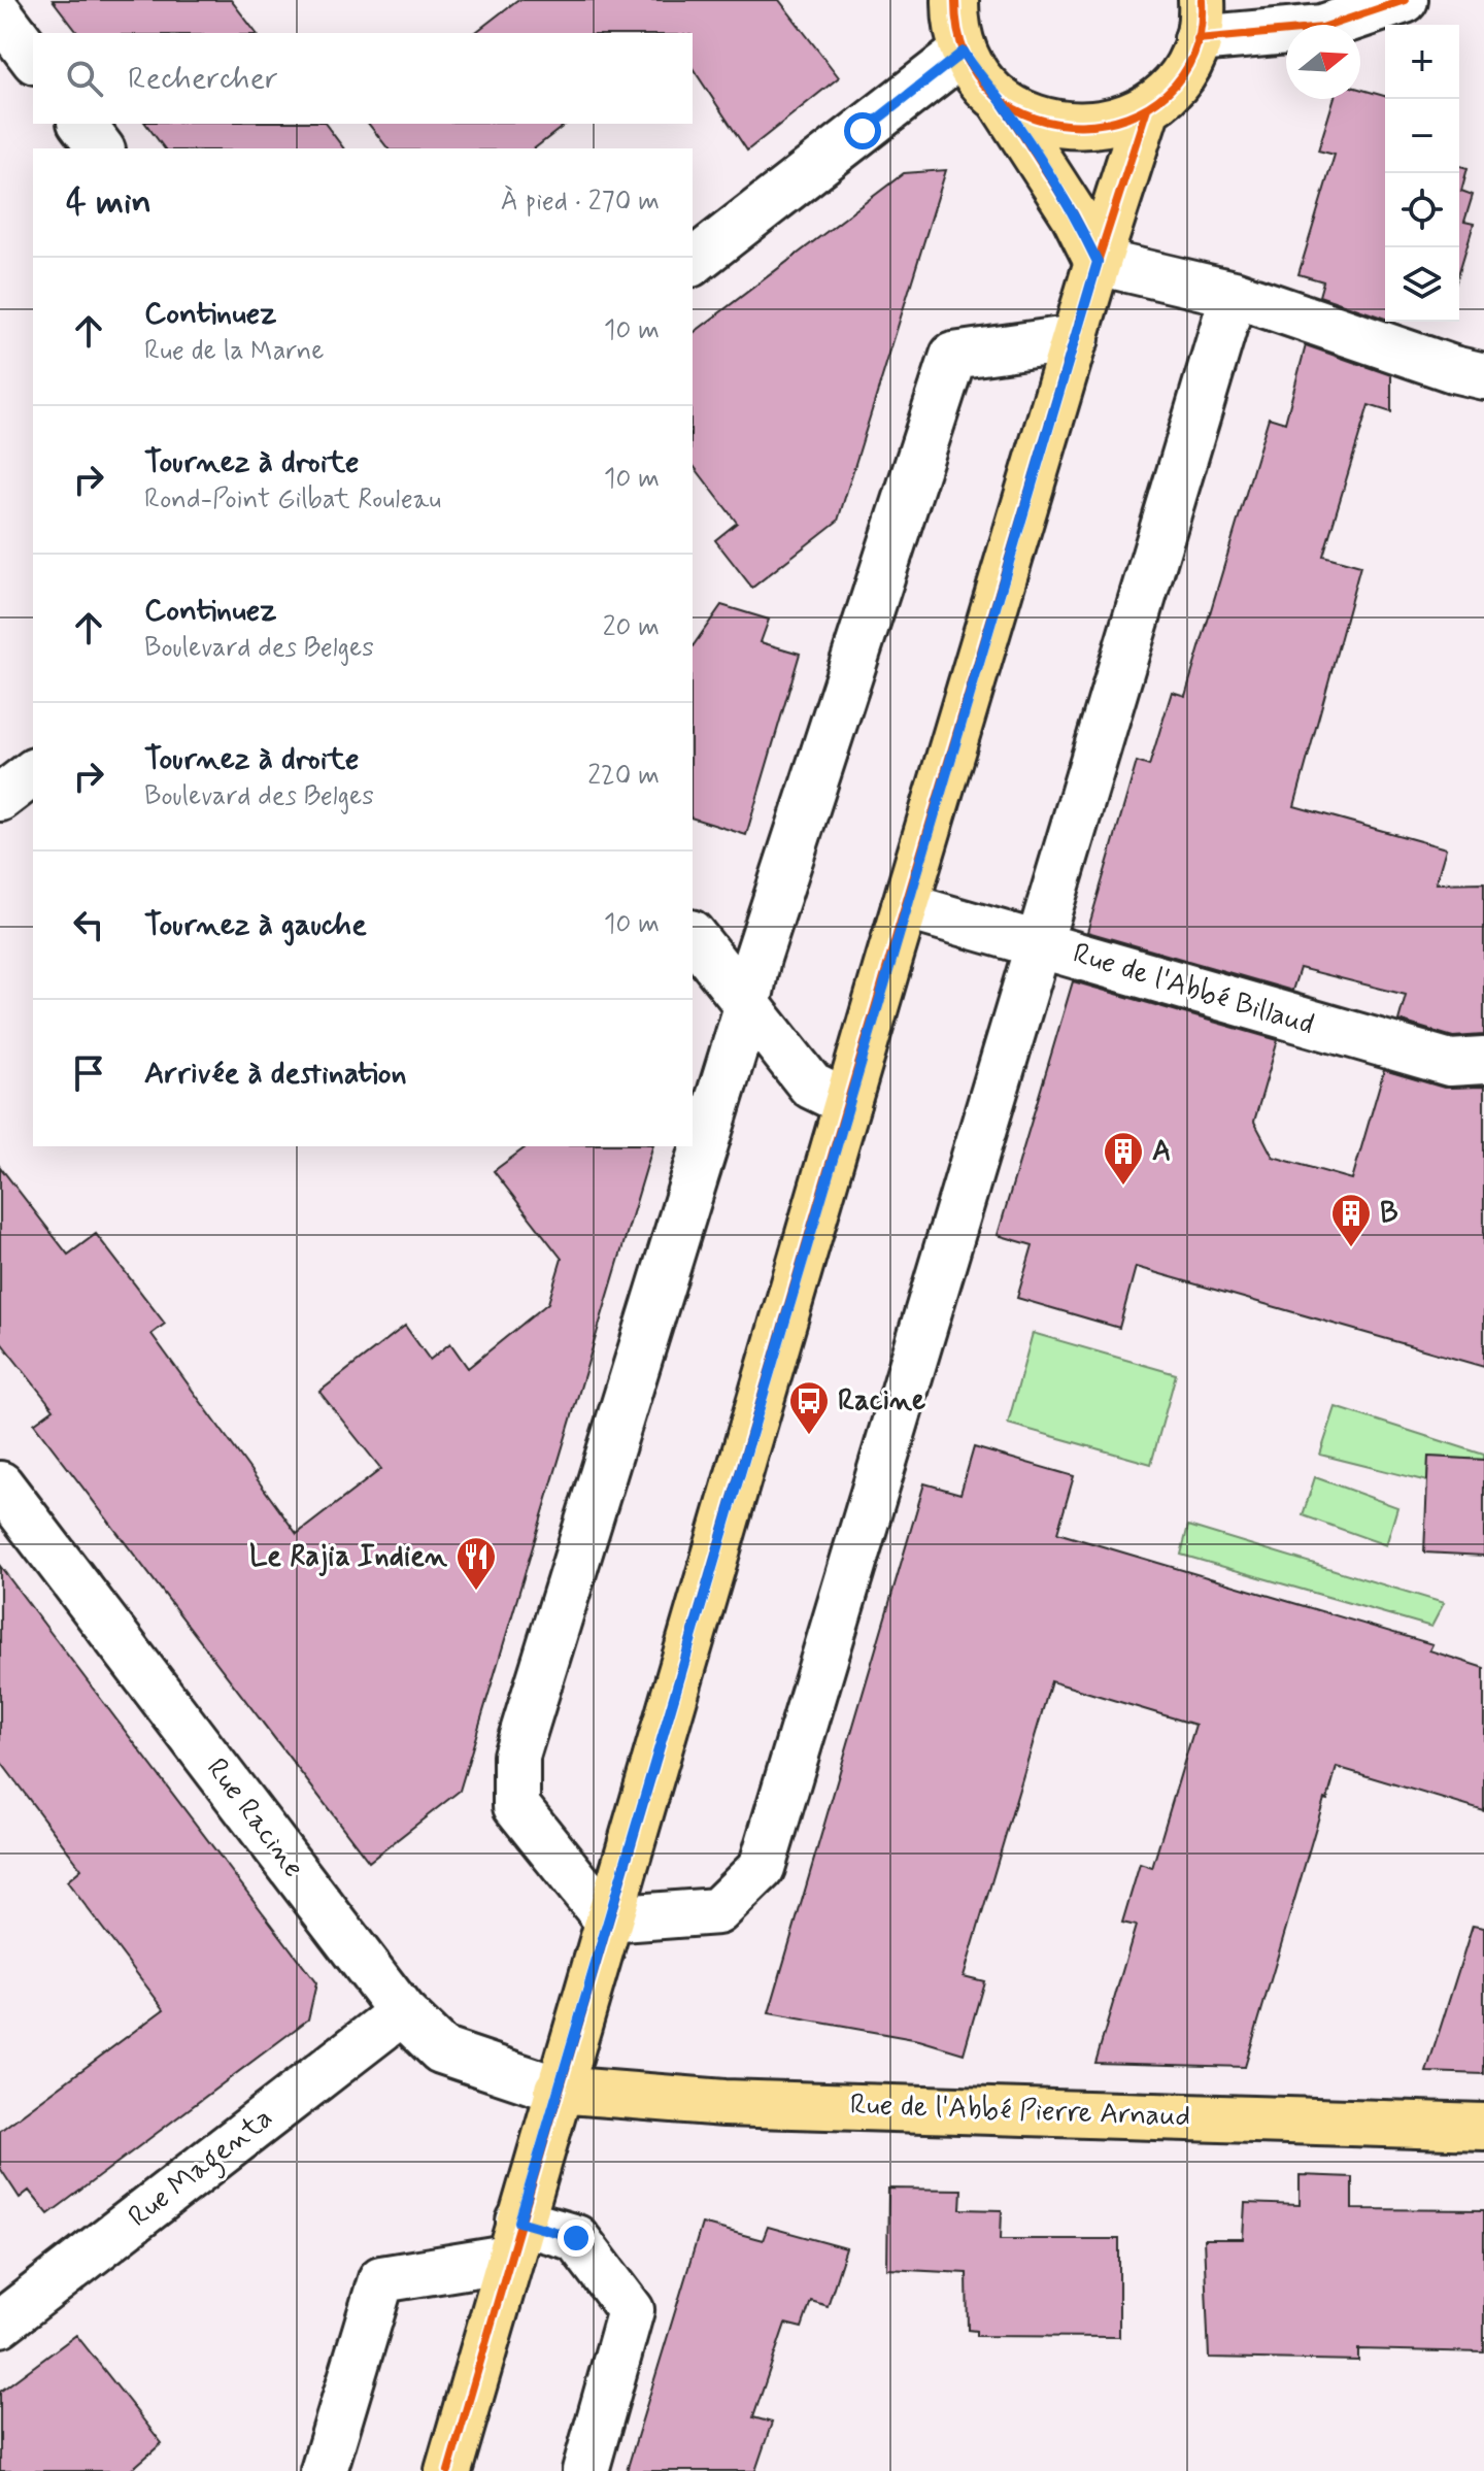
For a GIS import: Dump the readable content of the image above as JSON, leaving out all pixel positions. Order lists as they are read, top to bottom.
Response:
{
  "streets": {
    "main road": ["Rue de l'Abbé Pierre Arnaud"],
    "street": ["Rue de l'Abbé Billaud", "Rue Racine", "Rue Magenta"]
  },
  "crossings": [
    ["Rue Racine", "Rue de l'Abbé Pierre Arnaud"],
    ["Rue Racine", "Rue Magenta"]
  ],
  "places": {
    "building": ["A", "B"],
    "bus stop": ["Racine"],
    "restaurant": ["Le Rajia Indien"]
  },
  "north": "right",
  "page": {
    "map_buttons": ["+", "−"],
    "search": "Rechercher",
    "heading": ["4 min", "À pied · 270 m"],
    "list": [
      ["Continuez", "Rue de la Marne", "10 m"],
      ["Tournez à droite", "Rond-Point Gilbat Rouleau", "10 m"],
      ["Continuez", "Boulevard des Belges", "20 m"],
      ["Tournez à droite", "Boulevard des Belges", "220 m"],
      ["Tournez à gauche", "10 m"],
      "Arrivée à destination"
    ]
  }
}
